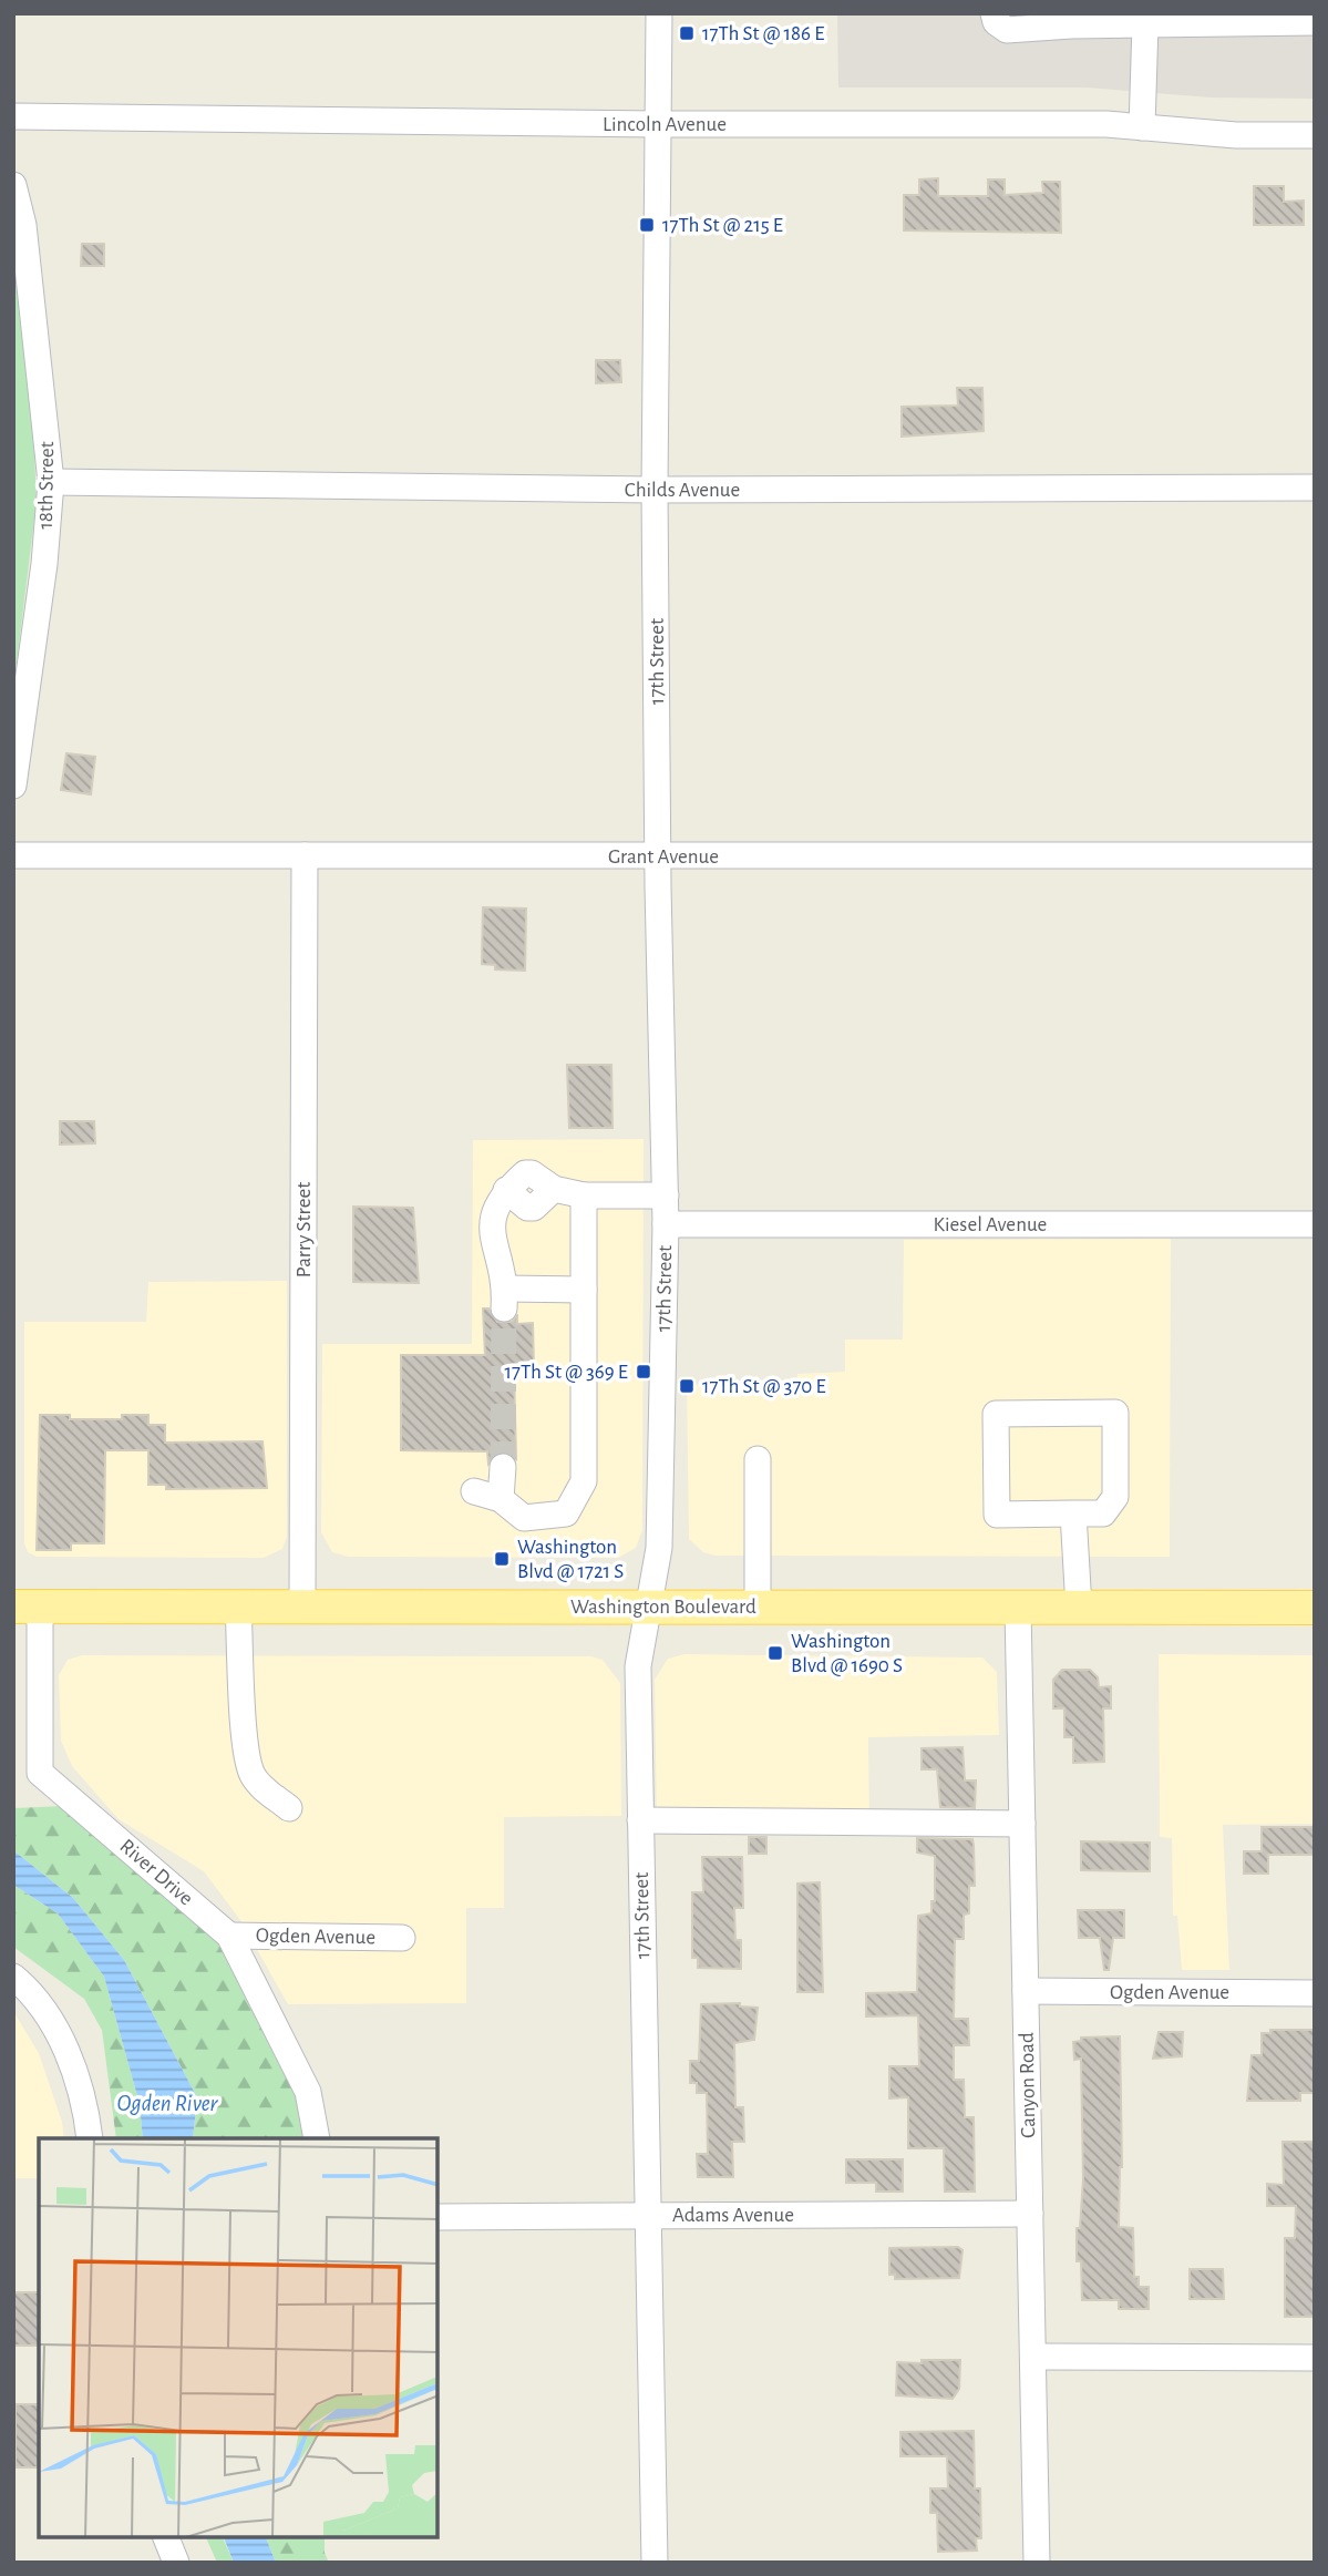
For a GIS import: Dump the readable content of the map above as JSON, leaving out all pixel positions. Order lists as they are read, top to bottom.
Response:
{
  "streets": {
    "main road": ["Washington Boulevard"],
    "street": [
      "Lincoln Avenue",
      "18th Street",
      "Childs Avenue",
      "17th Street",
      "Grant Avenue",
      "Kiesel Avenue",
      "Parry Street",
      "River Drive",
      "Ogden Avenue",
      "Canyon Road",
      "Adams Avenue"
    ]
  },
  "crossings": [
    ["Lincoln Avenue", "17th Street"],
    ["18th Street", "Childs Avenue"],
    ["Childs Avenue", "17th Street"],
    ["17th Street", "Grant Avenue"],
    ["17th Street", "Kiesel Avenue"],
    ["17th Street", "Washington Boulevard"],
    ["17th Street", "Adams Avenue"],
    ["Grant Avenue", "Parry Street"],
    ["Parry Street", "Washington Boulevard"],
    ["Washington Boulevard", "River Drive"],
    ["Washington Boulevard", "Canyon Road"],
    ["River Drive", "Ogden Avenue"],
    ["Ogden Avenue", "Canyon Road"],
    ["Canyon Road", "Adams Avenue"]
  ],
  "water": ["Ogden River"],
  "places": {
    "transit": [
      "17Th St @ 186 E",
      "17Th St @ 215 E",
      "17Th St @ 369 E",
      "17Th St @ 370 E",
      "Washington Blvd @ 1721 S",
      "Washington Blvd @ 1690 S"
    ]
  }
}
